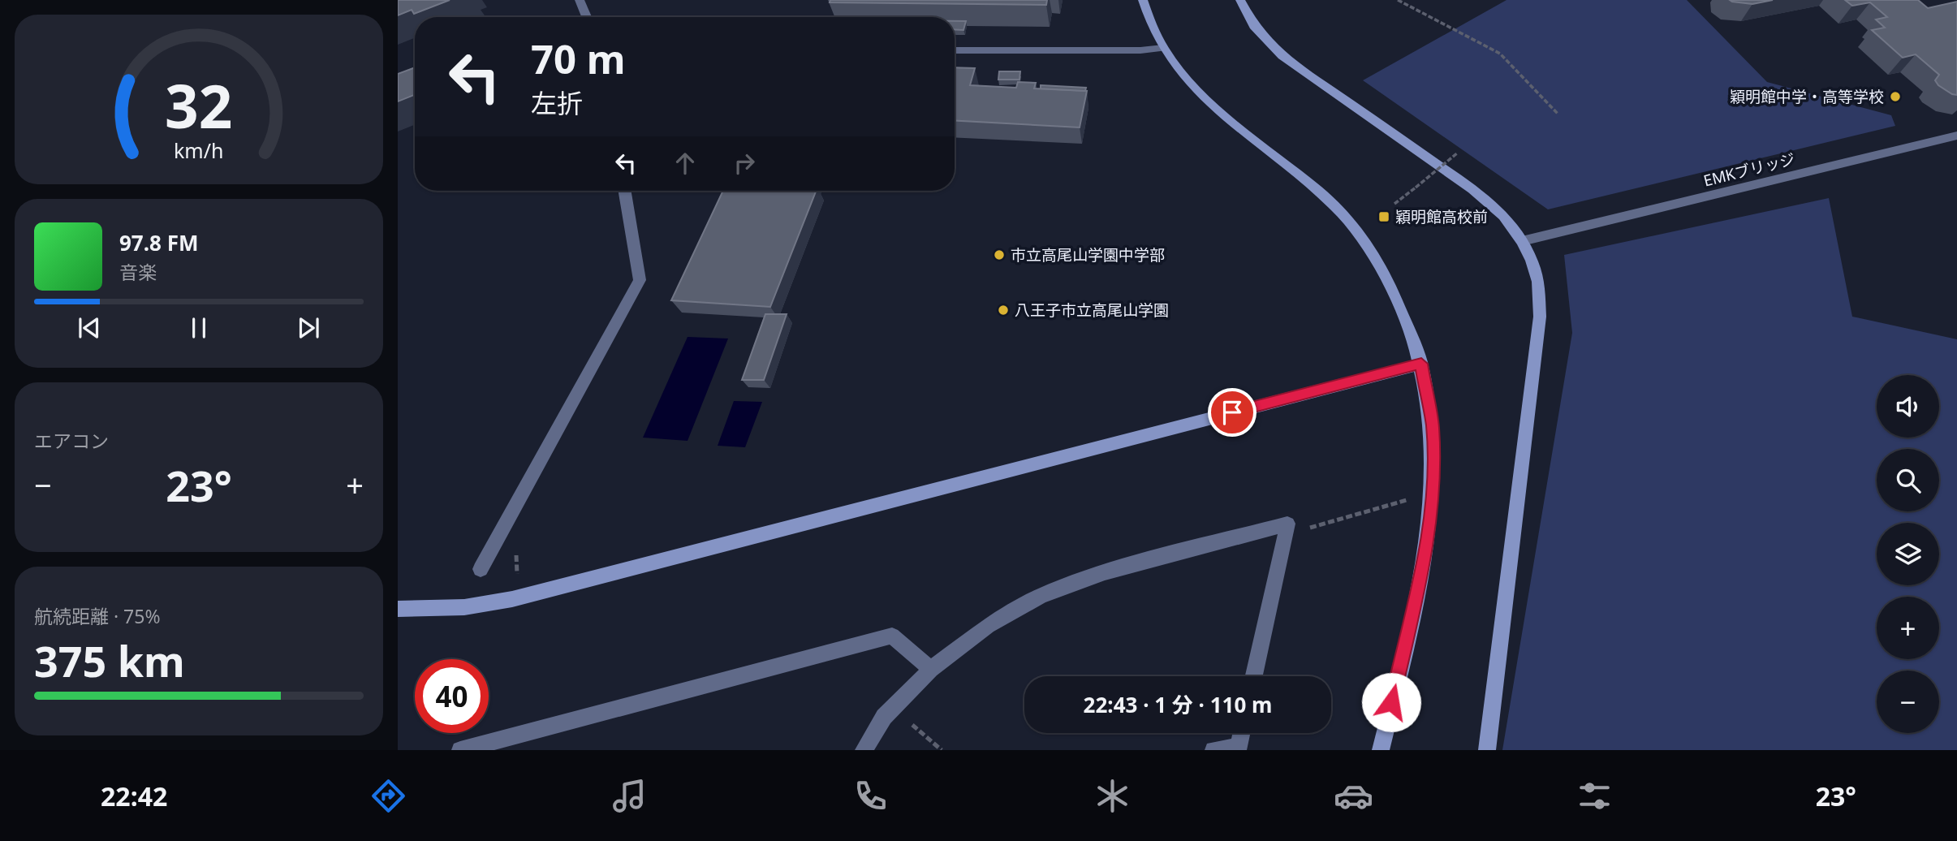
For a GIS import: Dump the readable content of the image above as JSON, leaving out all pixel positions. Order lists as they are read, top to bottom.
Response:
{
  "streets": {
    "street": ["EMKブリッジ"]
  },
  "places": {
    "other": ["穎明館中学・高等学校", "市立高尾山学園中学部", "八王子市立高尾山学園"],
    "transit": ["穎明館高校前"]
  },
  "page": {
    "turn": ["70 m", "左折"],
    "song": ["97.8 FM", "音楽"],
    "map_buttons": ["+", "−"],
    "tile": [
      "エアコン",
      ["航続距離 · 75%", "375 km"]
    ],
    "heat": ["−", "23°", "+"],
    "limit": "40",
    "trip": "22:43 · 1 分 · 110 m",
    "tabs": ["22:42", "23°"],
    "gauge": ["32", "km/h"]
  }
}
